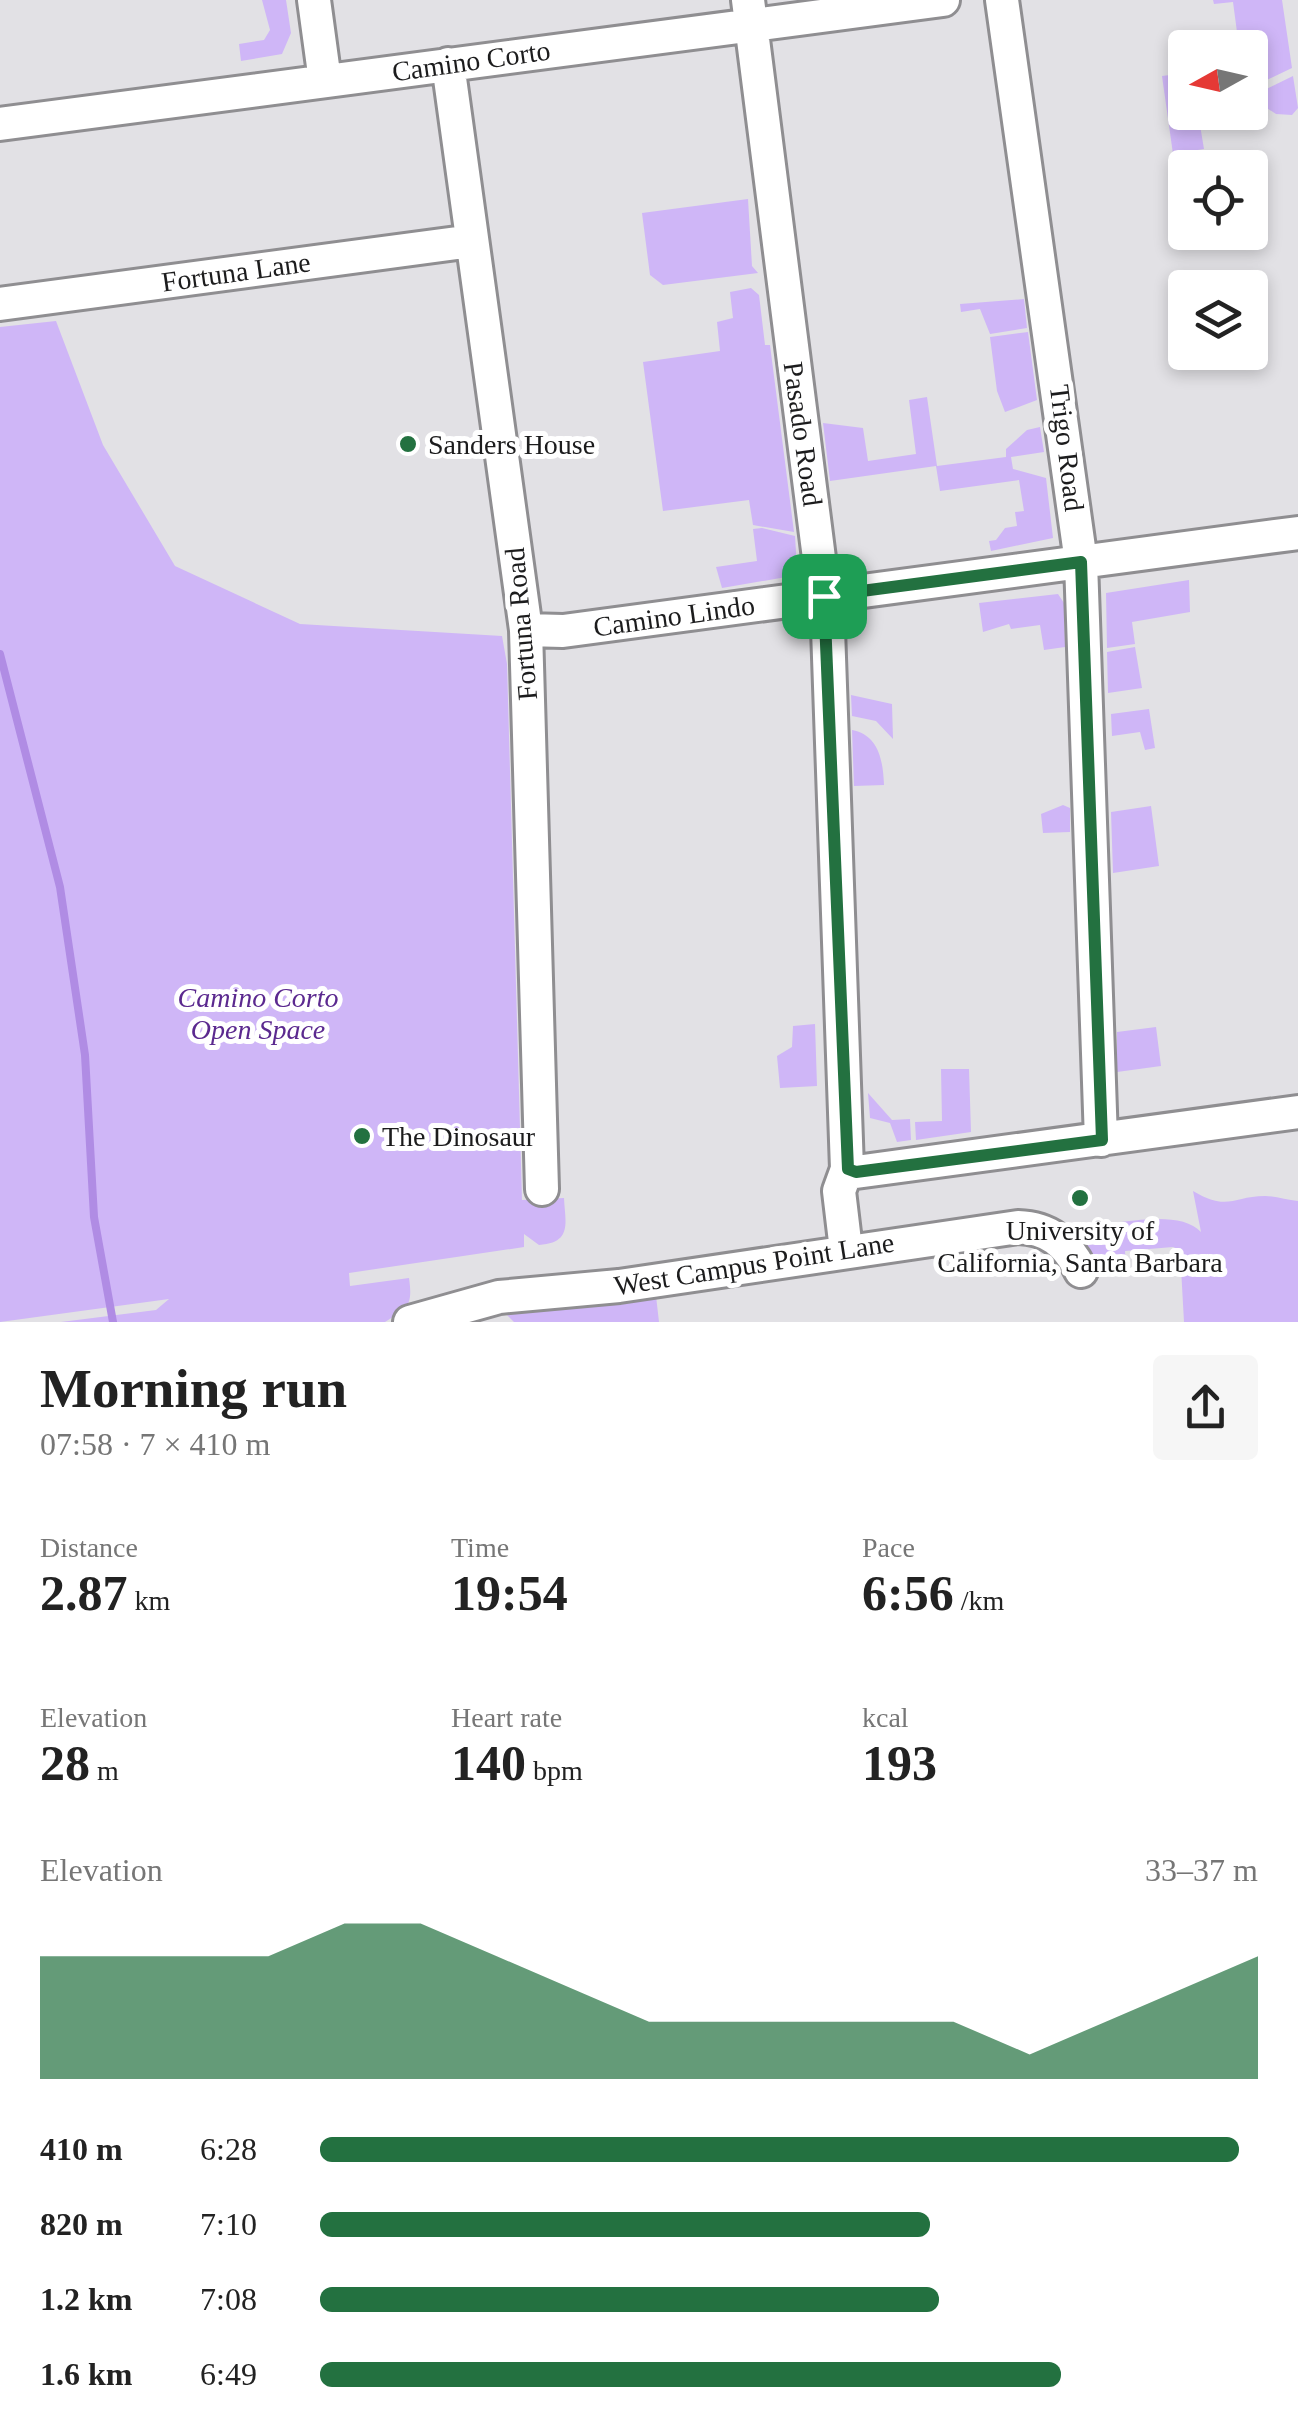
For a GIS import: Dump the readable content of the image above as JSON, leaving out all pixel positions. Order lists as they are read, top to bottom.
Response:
{
  "streets": {
    "street": [
      "Camino Corto",
      "Fortuna Lane",
      "Pasado Road",
      "Trigo Road",
      "Camino Lindo",
      "Fortuna Road",
      "West Campus Point Lane"
    ]
  },
  "crossings": [
    ["Camino Corto", "Pasado Road"],
    ["Camino Corto", "Fortuna Road"],
    ["Fortuna Lane", "Fortuna Road"],
    ["Pasado Road", "Camino Lindo"],
    ["Pasado Road", "West Campus Point Lane"],
    ["Trigo Road", "Camino Lindo"],
    ["Camino Lindo", "Fortuna Road"]
  ],
  "parks": ["Camino Corto Open Space"],
  "places": ["Sanders House", "The Dinosaur", "University of California, Santa Barbara"],
  "north": "left",
  "page": {
    "heading": ["Morning run", "07:58 · 7 × 410 m"],
    "stats": [
      ["Distance", "2.87 km"],
      ["Time", "19:54"],
      ["Pace", "6:56 /km"],
      ["Elevation", "28 m"],
      ["Heart rate", "140 bpm"],
      ["kcal", "193"]
    ],
    "chart": ["Elevation", "33–37 m"],
    "list": [
      {
        "name": "410 m",
        "note": "6:28"
      },
      {
        "name": "820 m",
        "note": "7:10"
      },
      {
        "name": "1.2 km",
        "note": "7:08"
      },
      {
        "name": "1.6 km",
        "note": "6:49"
      }
    ]
  }
}
